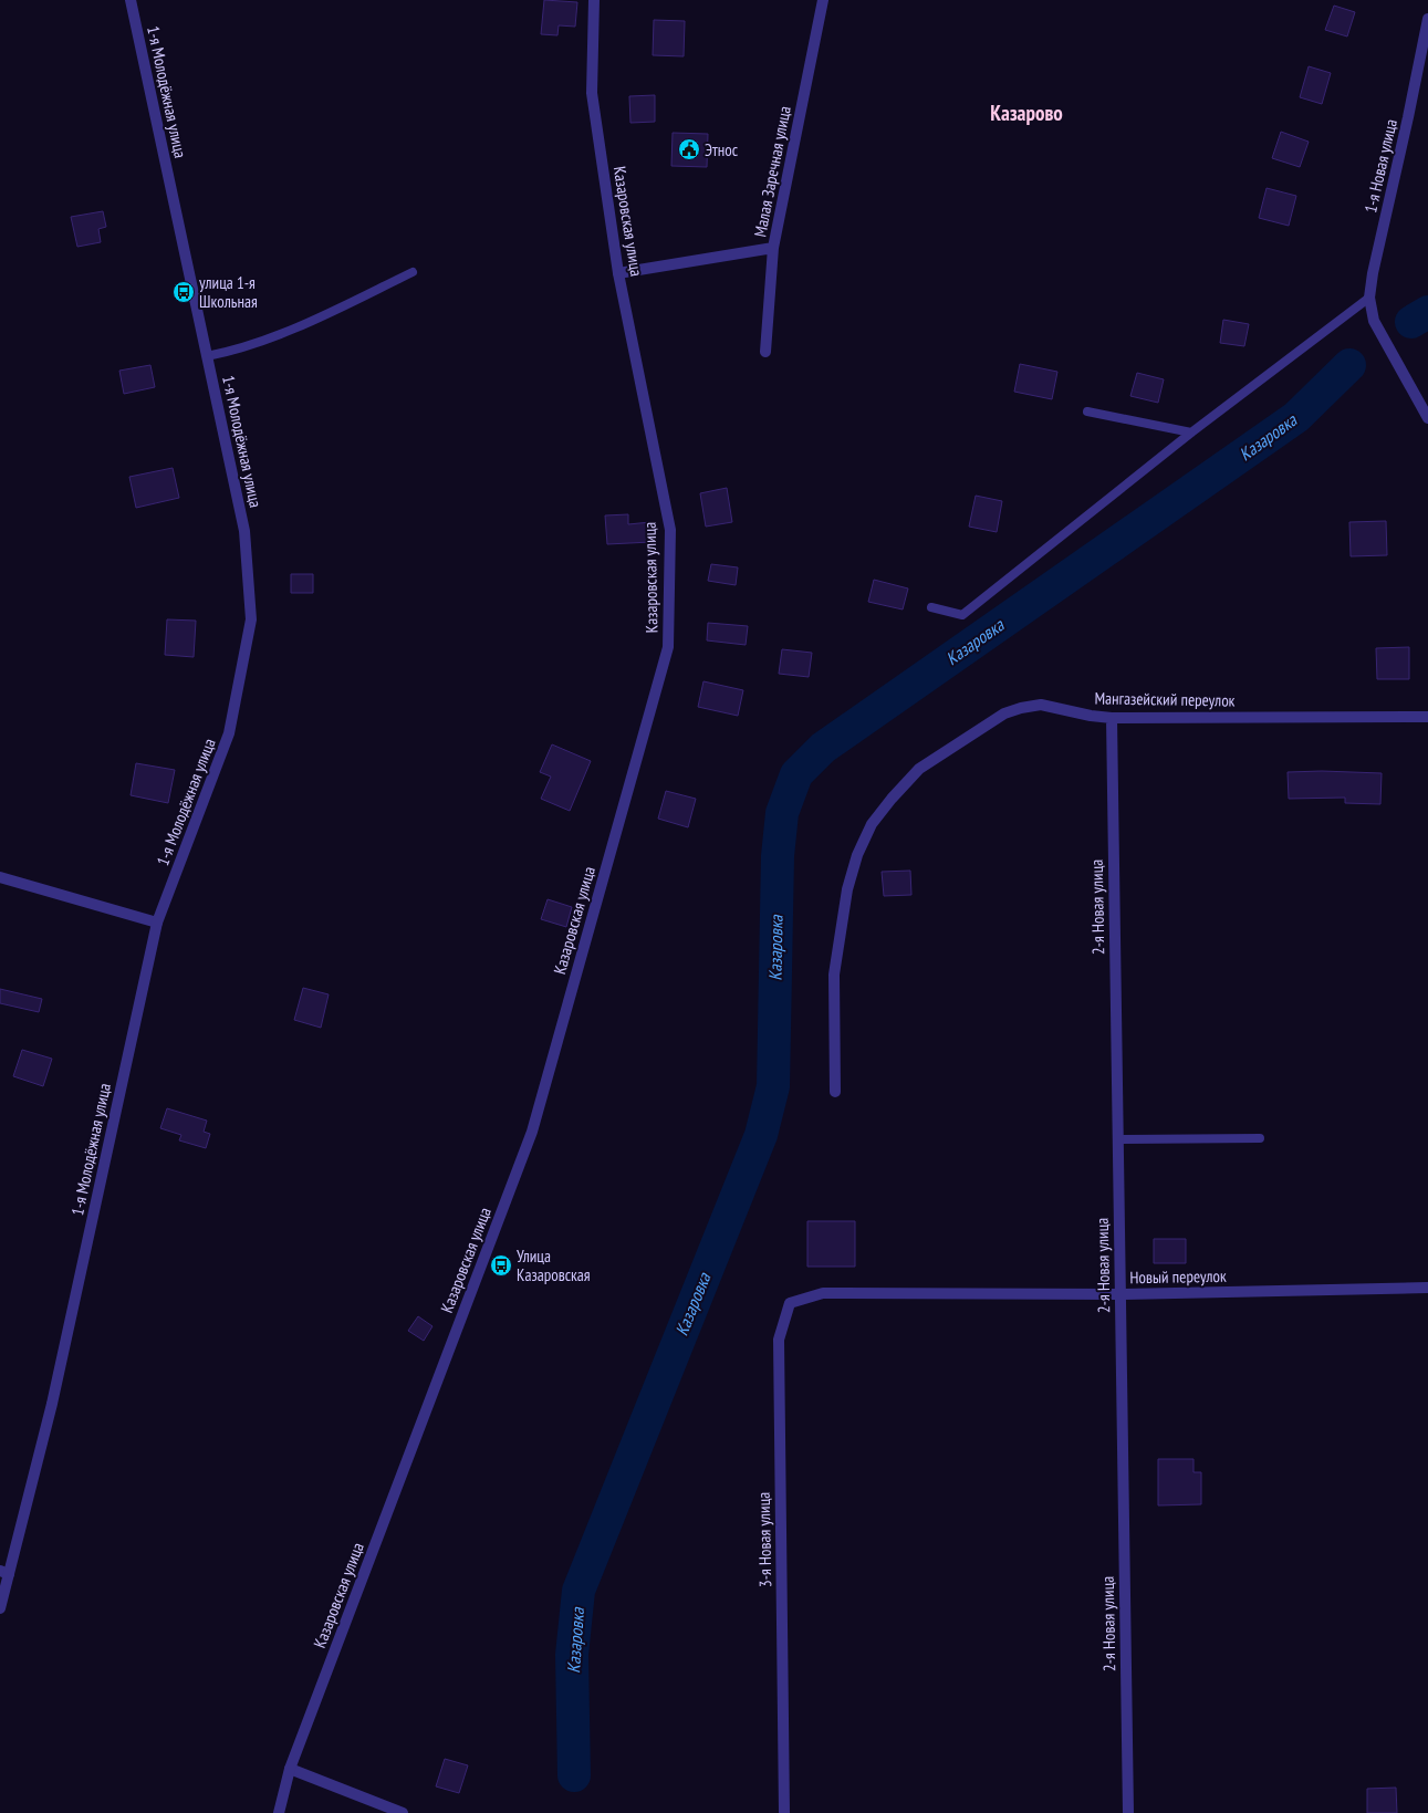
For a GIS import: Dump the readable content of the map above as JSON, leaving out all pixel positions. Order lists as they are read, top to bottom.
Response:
{
  "streets": {
    "street": [
      "1-я Молодёжная улица",
      "1-я Новая улица",
      "Малая Заречная улица",
      "Казаровская улица",
      "Мангазейский переулок",
      "2-я Новая улица",
      "Новый переулок",
      "3-я Новая улица"
    ]
  },
  "crossings": [
    ["Мангазейский переулок", "2-я Новая улица"],
    ["2-я Новая улица", "Новый переулок"],
    ["Новый переулок", "3-я Новая улица"]
  ],
  "districts": ["Казарово"],
  "water": ["Казаровка"],
  "places": {
    "public building": ["Этнос"],
    "bus stop": ["улица 1-я Школьная", "Улица Казаровская"]
  }
}
